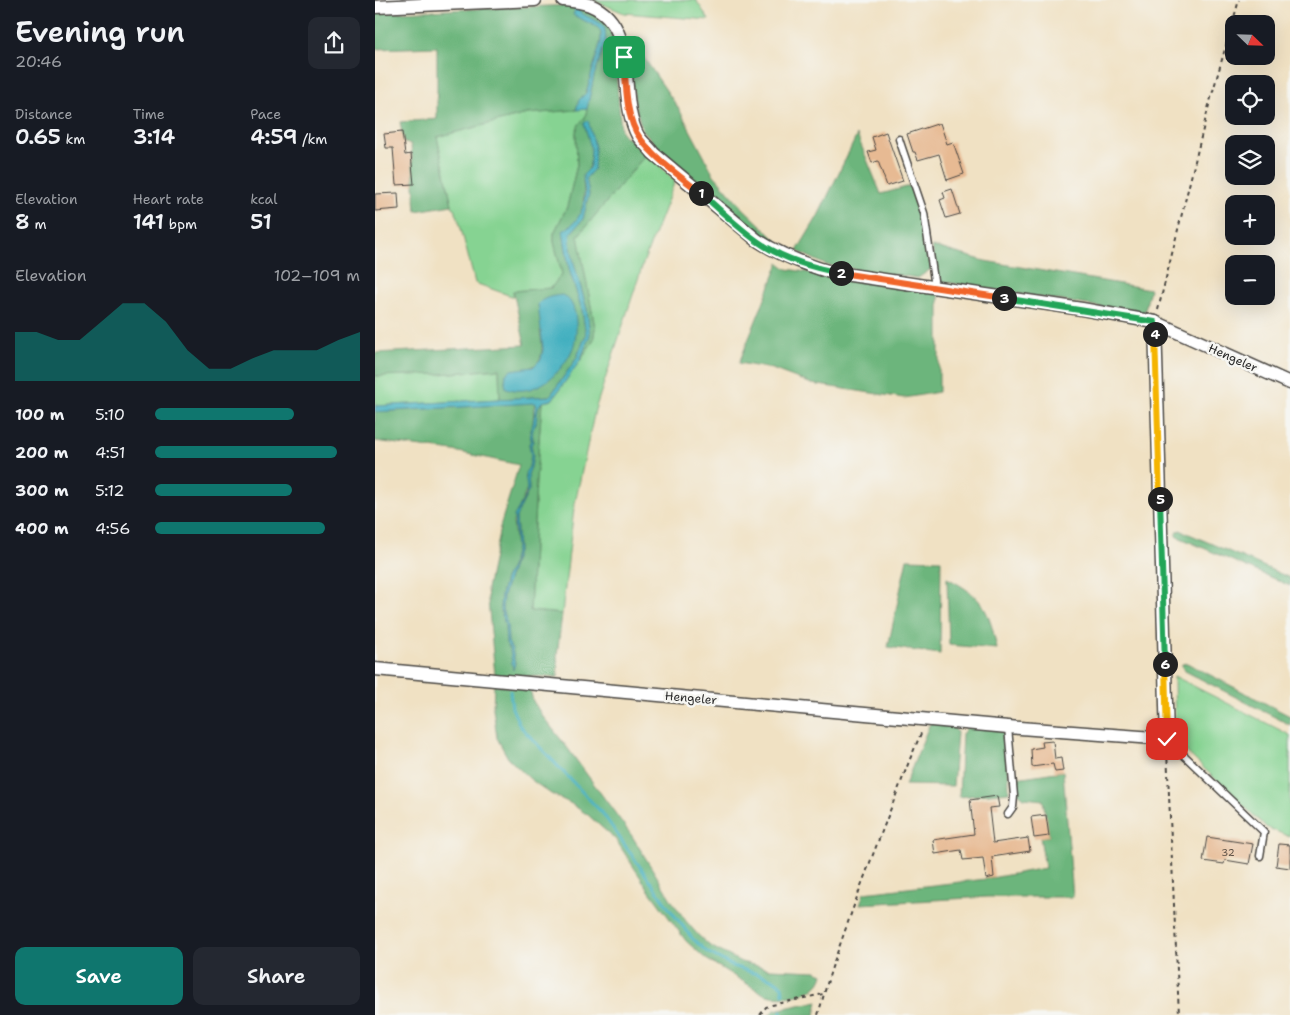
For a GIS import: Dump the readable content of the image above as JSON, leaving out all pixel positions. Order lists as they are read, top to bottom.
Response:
{
  "streets": {
    "street": ["Hengeler"]
  },
  "house_numbers": ["32"],
  "north": "bottom right",
  "page": {
    "heading": ["Evening run", "20:46"],
    "map_buttons": ["+", "−"],
    "stats": [
      ["Distance", "0.65 km"],
      ["Time", "3:14"],
      ["Pace", "4:59 /km"],
      ["Elevation", "8 m"],
      ["Heart rate", "141 bpm"],
      ["kcal", "51"]
    ],
    "pins": [
      "1",
      "2",
      "3",
      "4",
      "5",
      "6"
    ],
    "chart": ["Elevation", "102–109 m"],
    "list": [
      {
        "name": "100 m",
        "note": "5:10"
      },
      {
        "name": "200 m",
        "note": "4:51"
      },
      {
        "name": "300 m",
        "note": "5:12"
      },
      {
        "name": "400 m",
        "note": "4:56"
      }
    ],
    "buttons": ["Save", "Share"]
  }
}
